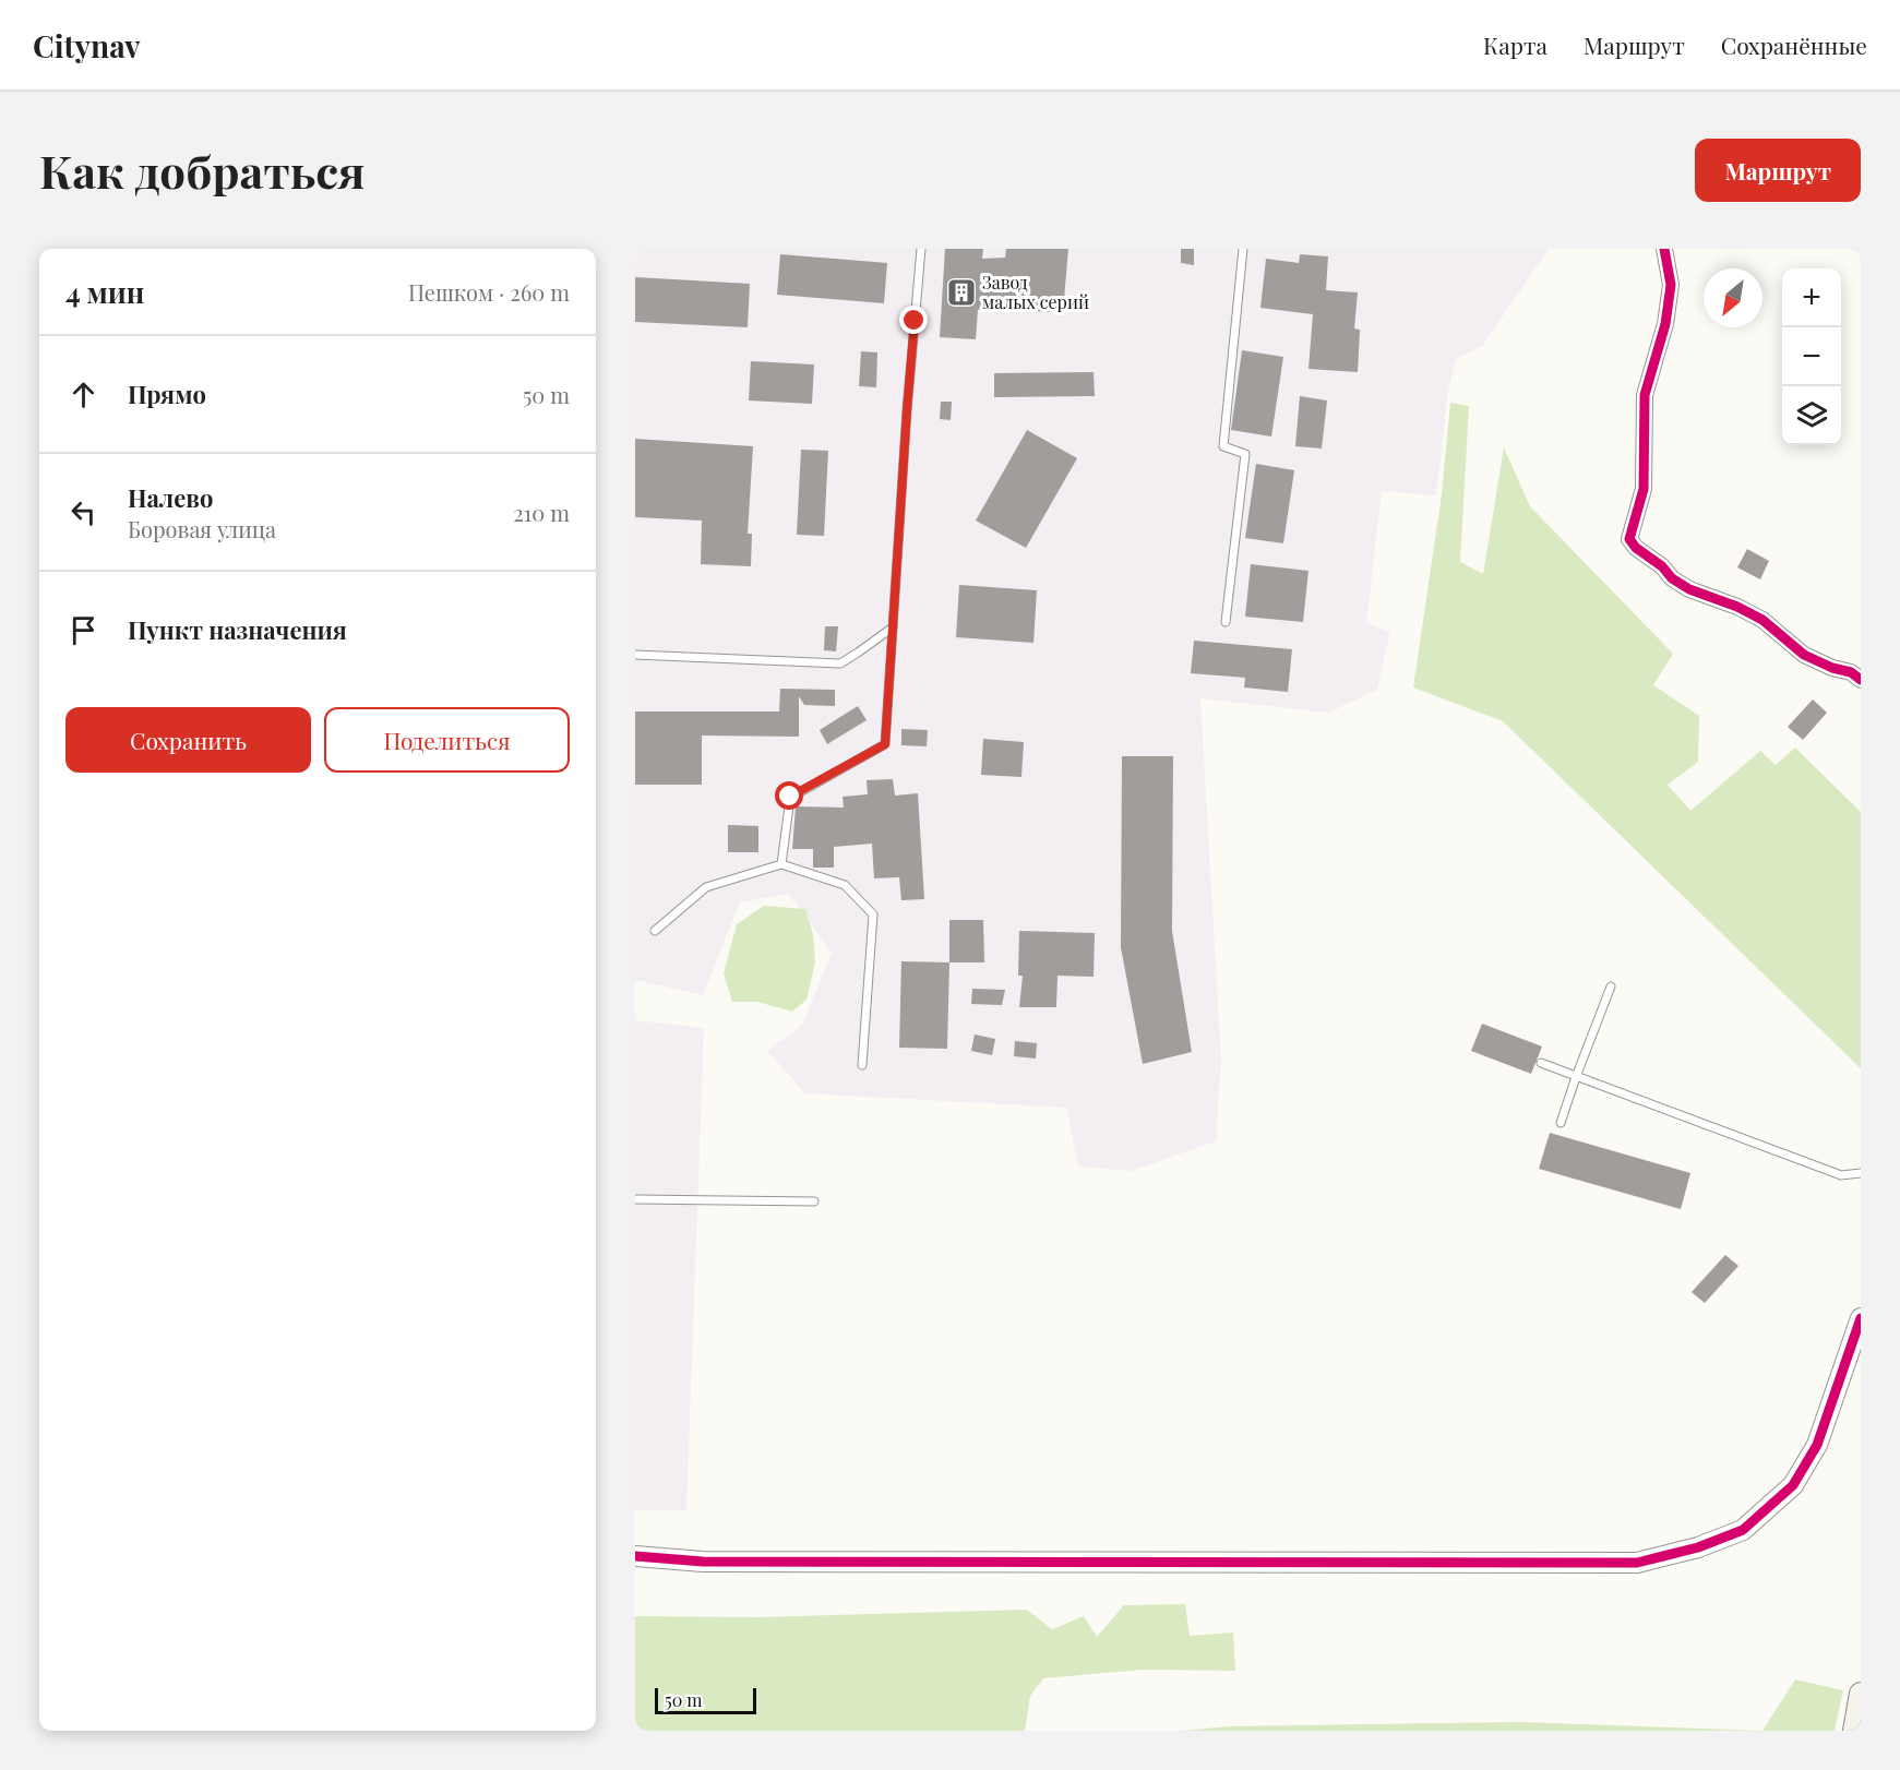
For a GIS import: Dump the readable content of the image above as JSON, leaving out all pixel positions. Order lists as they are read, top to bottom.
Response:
{
  "places": {
    "building": ["Завод малых серий"]
  },
  "scale_bar": "50 m",
  "north": "bottom left",
  "page": {
    "header": "Citynav",
    "nav": ["Карта", "Маршрут", "Сохранённые"],
    "buttons": [
      "Маршрут",
      ["Сохранить", "Поделиться"]
    ],
    "title": "Как добраться",
    "heading": ["4 мин", "Пешком · 260 m"],
    "map_buttons": ["+", "−"],
    "list": [
      ["Прямо", "50 m"],
      ["Налево", "Боровая улица", "210 m"],
      "Пункт назначения"
    ],
    "scale": "50 m"
  }
}
